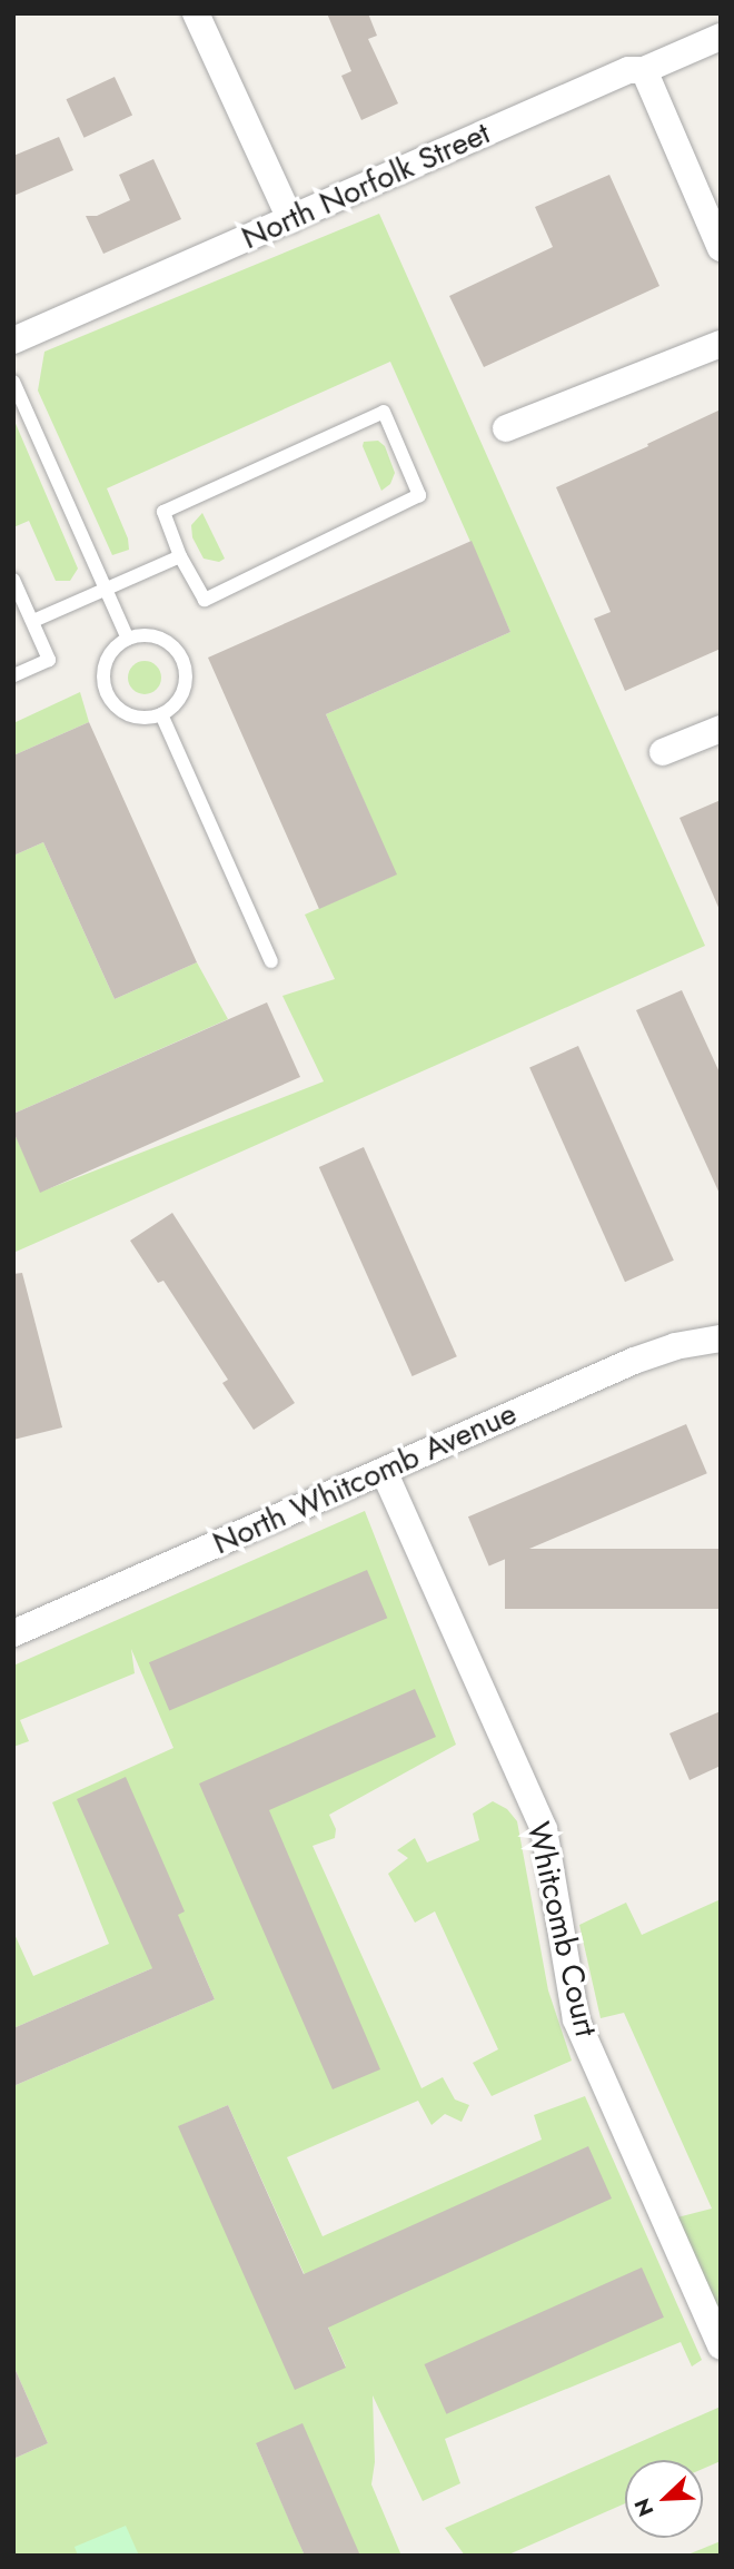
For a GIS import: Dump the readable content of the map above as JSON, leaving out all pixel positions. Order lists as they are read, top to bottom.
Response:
{
  "streets": {
    "street": ["North Norfolk Street", "North Whitcomb Avenue", "Whitcomb Court"]
  },
  "crossings": [
    ["North Whitcomb Avenue", "Whitcomb Court"]
  ],
  "north": "bottom left"
}
